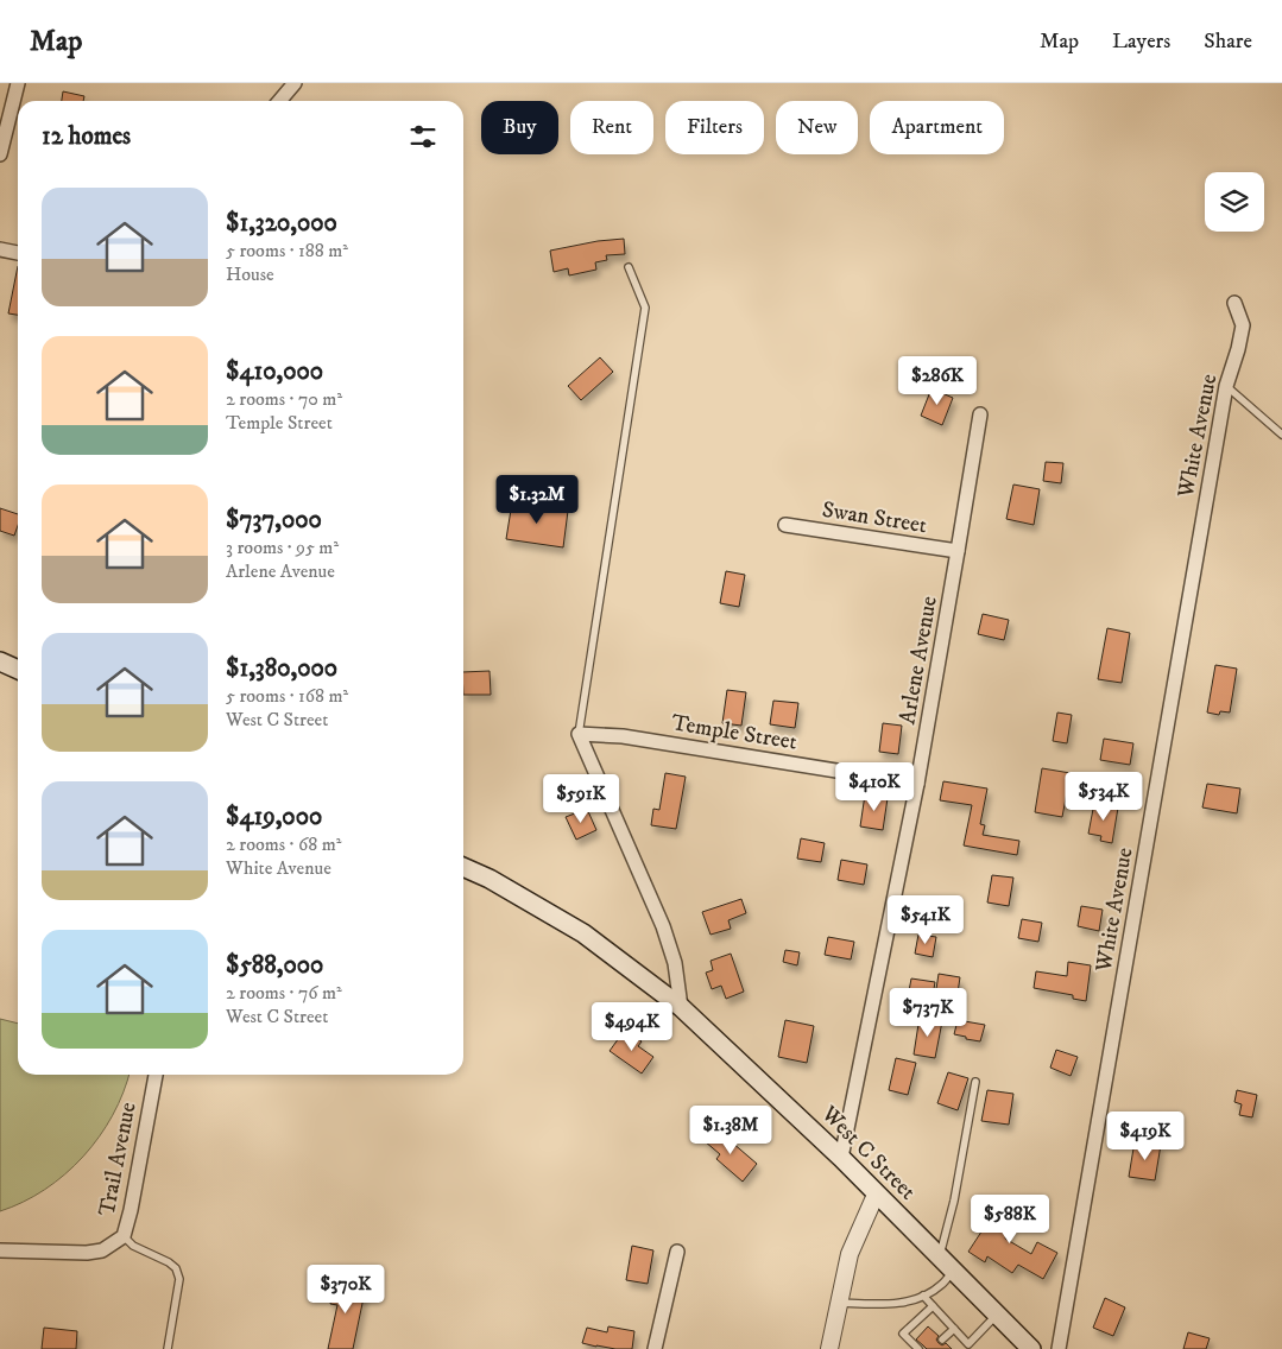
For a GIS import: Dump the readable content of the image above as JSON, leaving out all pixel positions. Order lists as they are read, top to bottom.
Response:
{
  "streets": {
    "main road": ["West C Street"],
    "street": [
      "White Avenue",
      "Swan Street",
      "Arlene Avenue",
      "Temple Street",
      "Trail Avenue"
    ]
  },
  "crossings": [
    ["Swan Street", "Arlene Avenue"],
    ["Arlene Avenue", "Temple Street"],
    ["Arlene Avenue", "West C Street"]
  ],
  "page": {
    "header": "Map",
    "nav": ["Map", "Layers", "Share"],
    "chip": [
      "Buy",
      "Rent",
      "Filters",
      "New",
      "Apartment"
    ],
    "heading": "12 homes",
    "list": [
      {
        "name": "$1,320,000",
        "note": "5 rooms · 188 m² · House"
      },
      {
        "name": "$410,000",
        "note": "2 rooms · 70 m² · Temple Street"
      },
      {
        "name": "$737,000",
        "note": "3 rooms · 95 m² · Arlene Avenue"
      },
      {
        "name": "$1,380,000",
        "note": "5 rooms · 168 m² · West C Street"
      },
      {
        "name": "$419,000",
        "note": "2 rooms · 68 m² · White Avenue"
      },
      {
        "name": "$588,000",
        "note": "2 rooms · 76 m² · West C Street"
      }
    ],
    "price": [
      "$286K",
      "$1.32M",
      "$410K",
      "$534K",
      "$591K",
      "$541K",
      "$737K",
      "$494K",
      "$1.38M",
      "$419K",
      "$588K",
      "$370K"
    ]
  }
}
